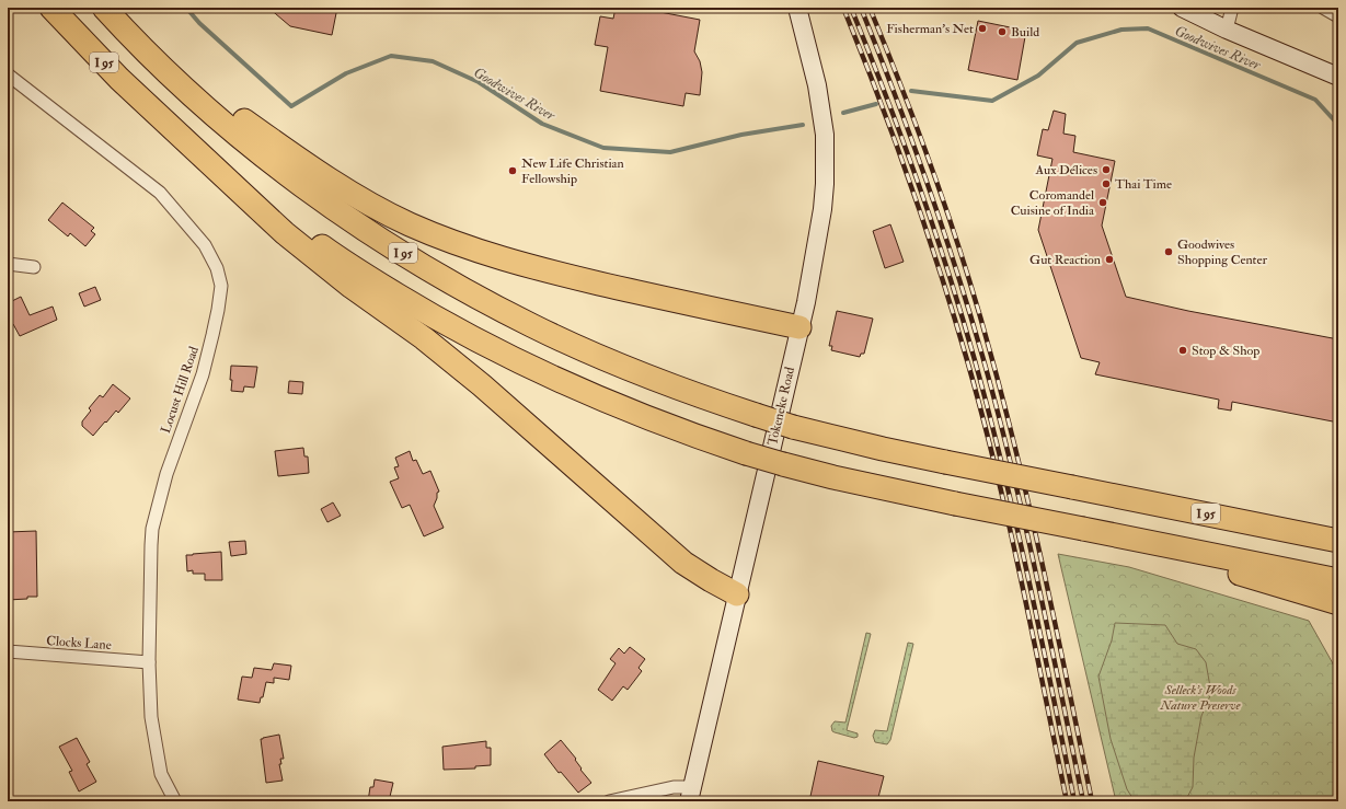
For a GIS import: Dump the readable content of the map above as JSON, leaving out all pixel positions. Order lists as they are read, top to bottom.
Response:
{
  "streets": {
    "highway": ["I 95"],
    "main road": ["Tokeneke Road"],
    "street": ["Locust Hill Road", "Clocks Lane"]
  },
  "crossings": [
    ["Locust Hill Road", "Clocks Lane"]
  ],
  "water": ["Goodwives River"],
  "parks": ["Selleck's Woods Nature Preserve"],
  "places": [
    "Fisherman's Net",
    "Build",
    "Aux Délices",
    "New Life Christian Fellowship",
    "Thai Time",
    "Coromandel Cuisine of India",
    "Goodwives Shopping Center",
    "Gut Reaction",
    "Stop & Shop"
  ]
}
